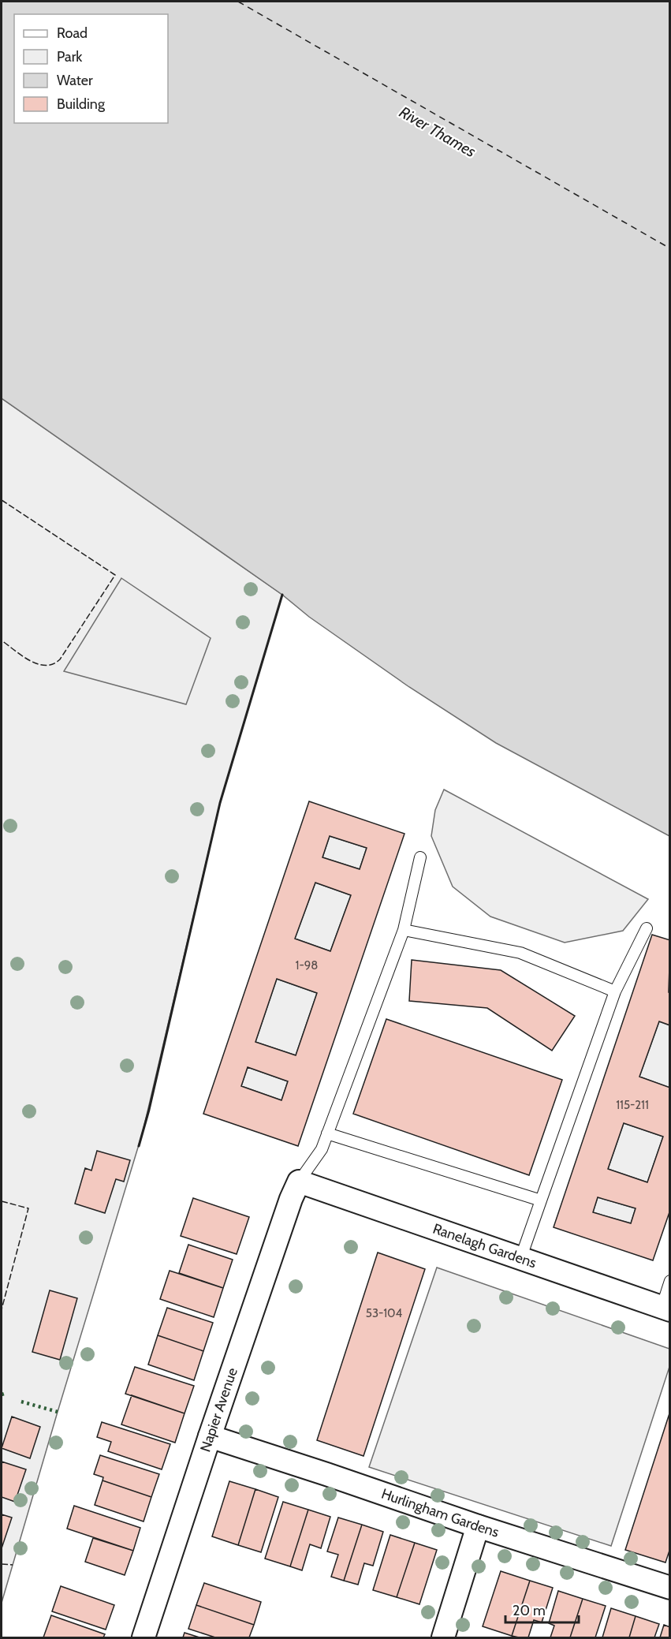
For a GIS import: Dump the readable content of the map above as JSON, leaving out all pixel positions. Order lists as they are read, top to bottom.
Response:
{
  "streets": {
    "street": ["Ranelagh Gardens", "Napier Avenue", "Hurlingham Gardens"]
  },
  "crossings": [
    ["Ranelagh Gardens", "Napier Avenue"],
    ["Napier Avenue", "Hurlingham Gardens"]
  ],
  "water": ["River Thames"],
  "house_numbers": ["1-98", "115-211", "53-104"],
  "legend": [
    "Road",
    "Park",
    "Water",
    "Building"
  ],
  "scale_bar": "20 m"
}
